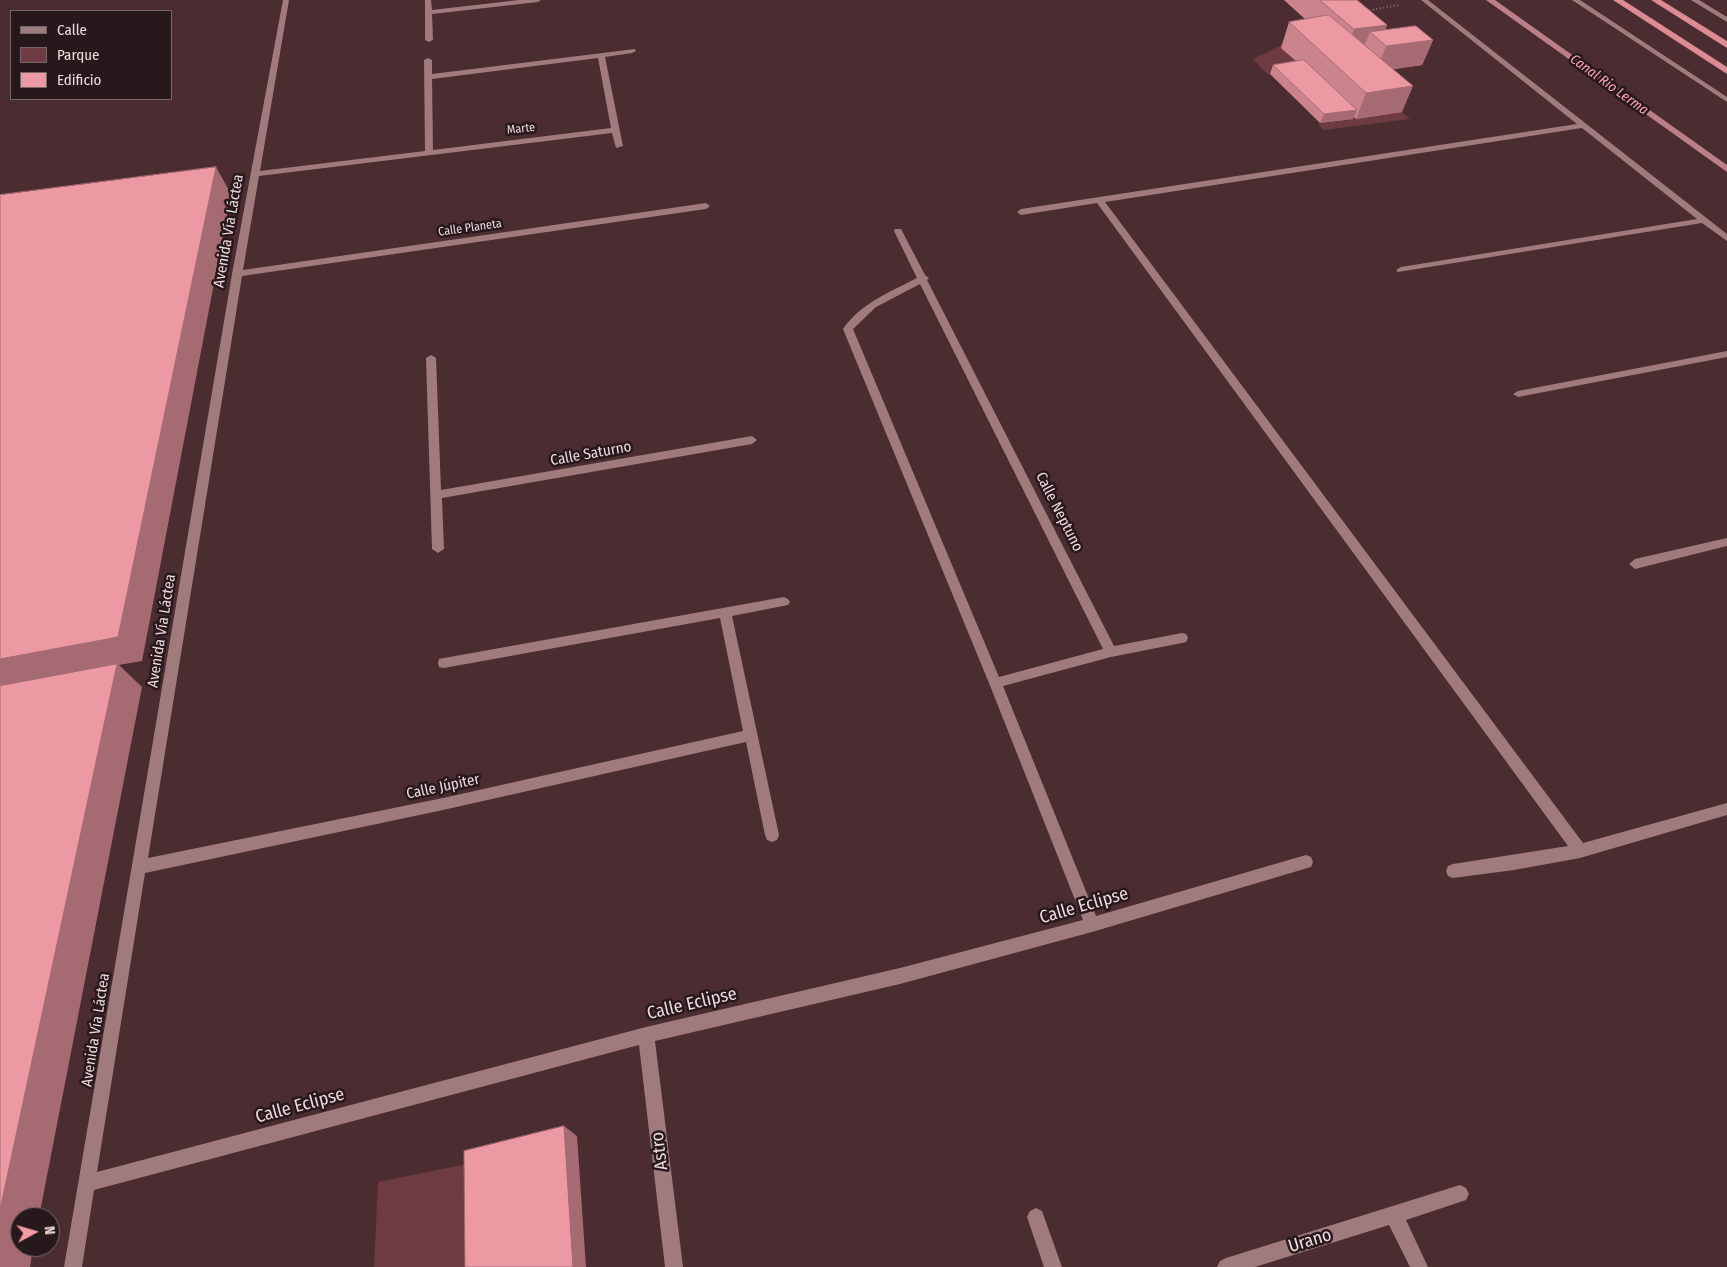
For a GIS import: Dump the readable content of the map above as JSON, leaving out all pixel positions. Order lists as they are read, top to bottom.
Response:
{
  "streets": {
    "street": [
      "Marte",
      "Calle Planeta",
      "Avenida Vía Láctea",
      "Calle Saturno",
      "Calle Neptuno",
      "Calle Júpiter",
      "Calle Eclipse",
      "Astro",
      "Urano"
    ]
  },
  "crossings": [
    ["Marte", "Avenida Vía Láctea"],
    ["Calle Planeta", "Avenida Vía Láctea"],
    ["Avenida Vía Láctea", "Calle Júpiter"],
    ["Avenida Vía Láctea", "Calle Eclipse"],
    ["Calle Eclipse", "Astro"]
  ],
  "water": ["Canal Rio Lerma"],
  "legend": ["Calle", "Parque", "Edificio"],
  "north": "right"
}
